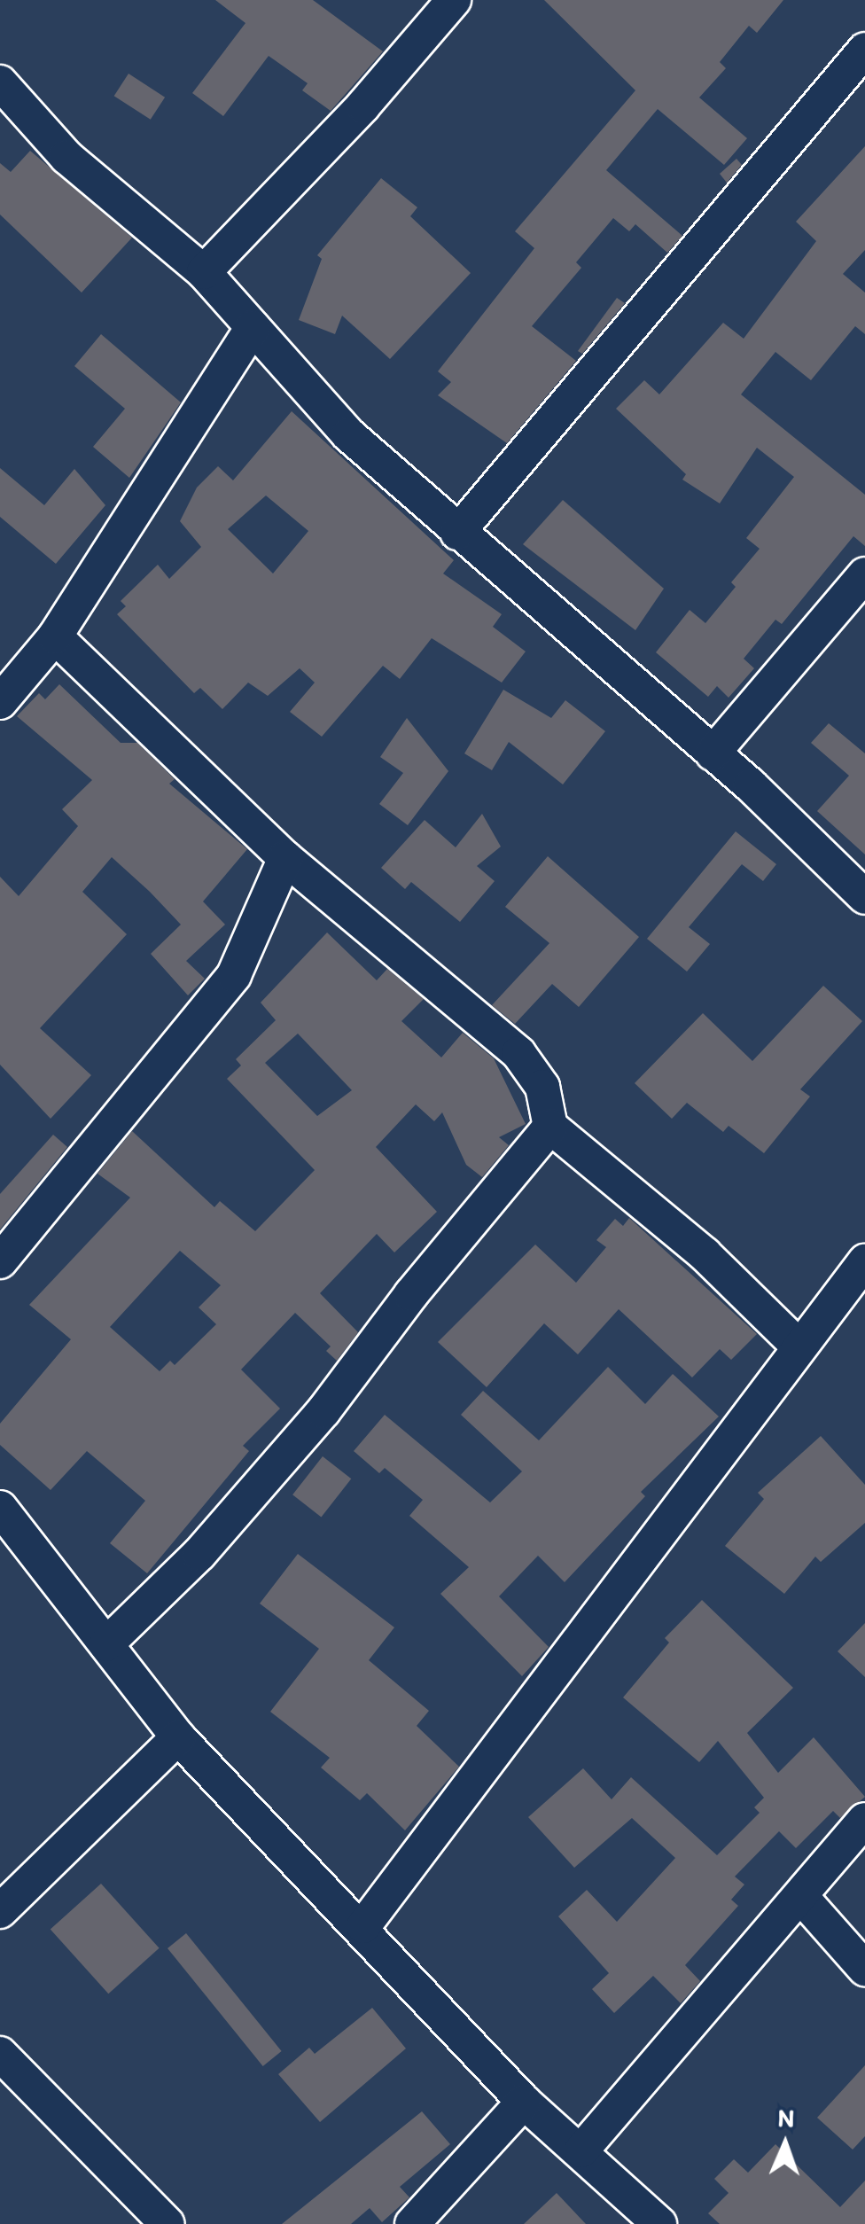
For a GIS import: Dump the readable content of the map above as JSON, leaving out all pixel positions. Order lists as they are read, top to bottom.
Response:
{
  "north": "top"
}
